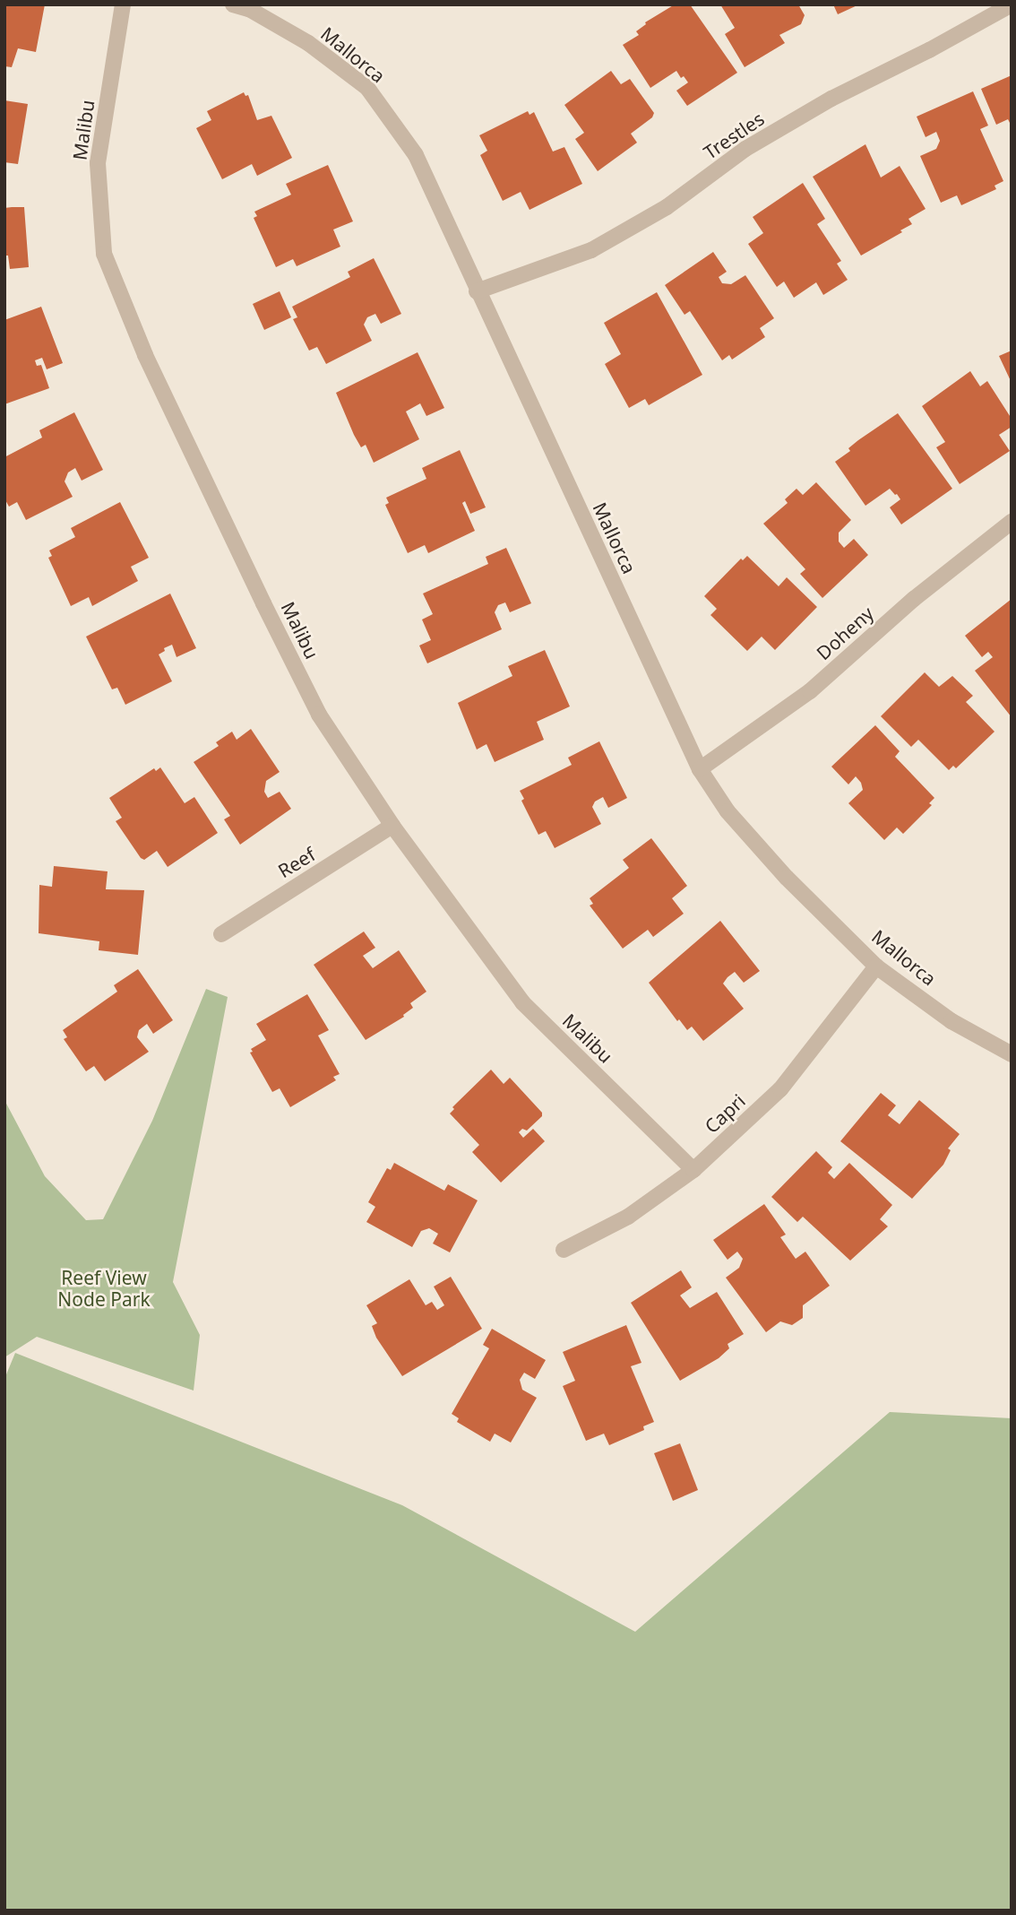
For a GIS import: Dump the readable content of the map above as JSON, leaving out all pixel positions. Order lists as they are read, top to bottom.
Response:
{
  "streets": {
    "street": [
      "Mallorca",
      "Malibu",
      "Trestles",
      "Doheny",
      "Reef",
      "Capri"
    ]
  },
  "crossings": [
    ["Mallorca", "Trestles"],
    ["Mallorca", "Doheny"],
    ["Mallorca", "Capri"],
    ["Malibu", "Reef"],
    ["Malibu", "Capri"]
  ],
  "parks": ["Reef View Node Park"]
}
